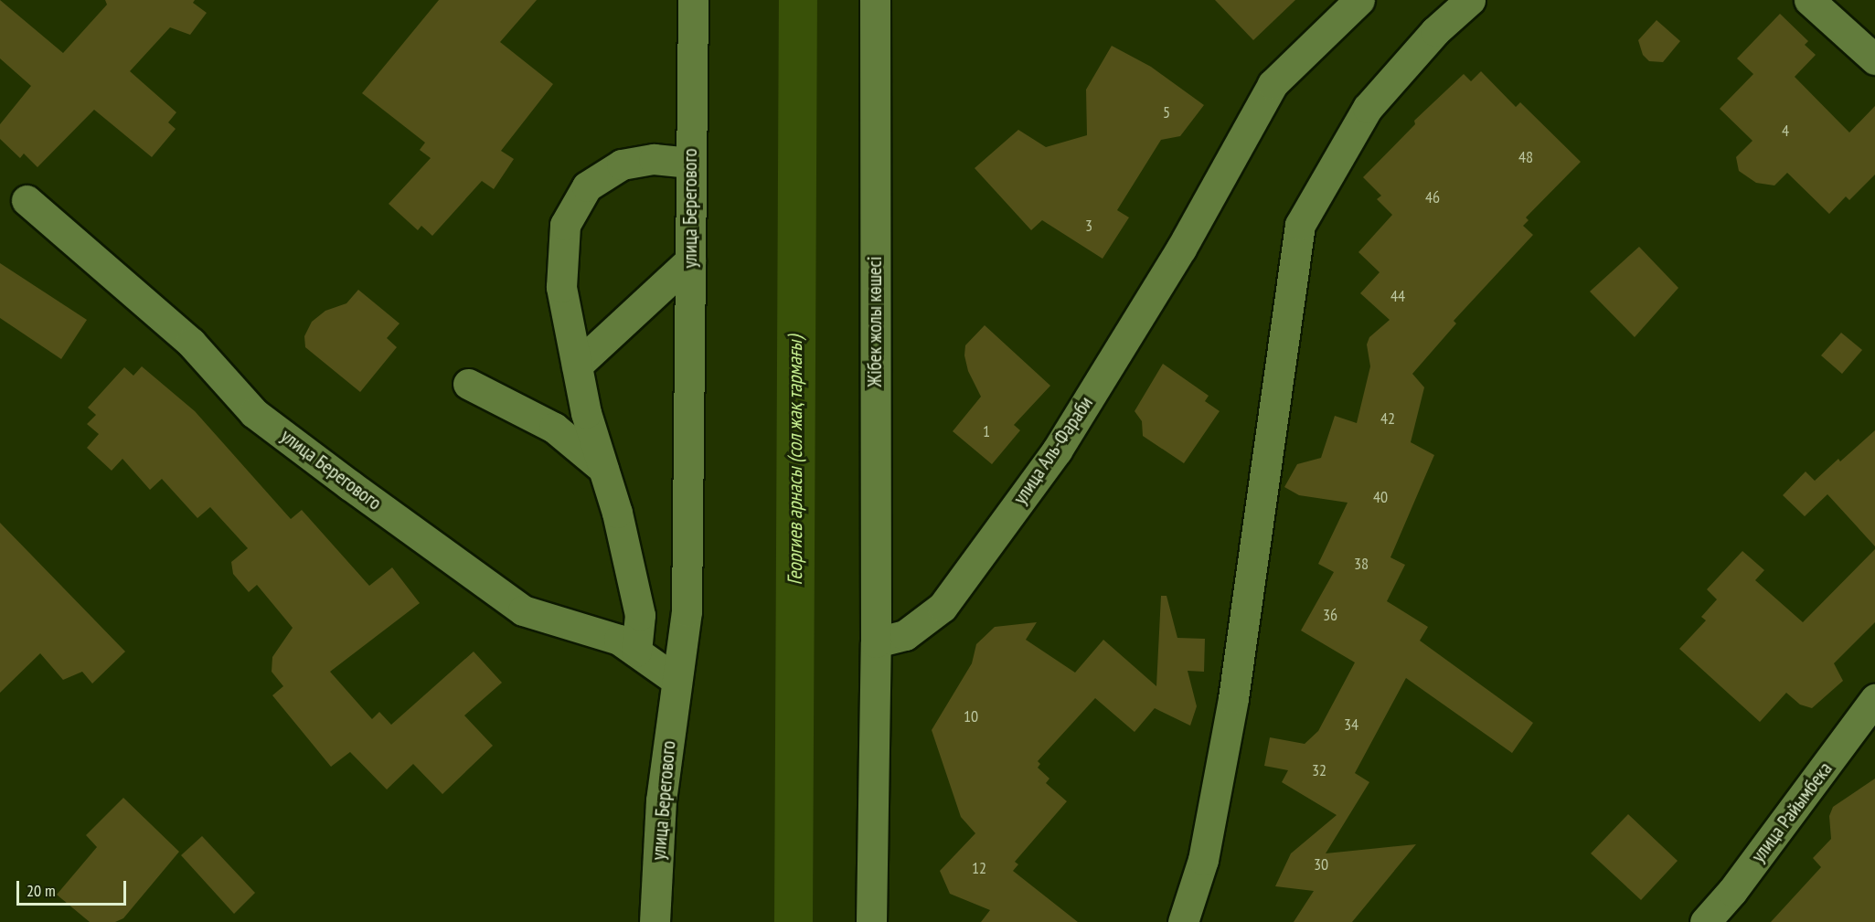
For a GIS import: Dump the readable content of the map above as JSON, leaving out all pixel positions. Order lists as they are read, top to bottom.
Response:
{
  "streets": {
    "street": [
      "улица Берегового",
      "Жібек жолы көшесі",
      "улица Аль-Фараби",
      "улица Райымбека"
    ]
  },
  "crossings": [
    ["Жібек жолы көшесі", "улица Аль-Фараби"]
  ],
  "water": ["Георгиев арнасы (сол жақ тармағы)"],
  "house_numbers": [
    "5",
    "4",
    "48",
    "46",
    "3",
    "44",
    "42",
    "1",
    "40",
    "38",
    "36",
    "10",
    "34",
    "32",
    "30",
    "12"
  ],
  "scale_bar": "20 m"
}
